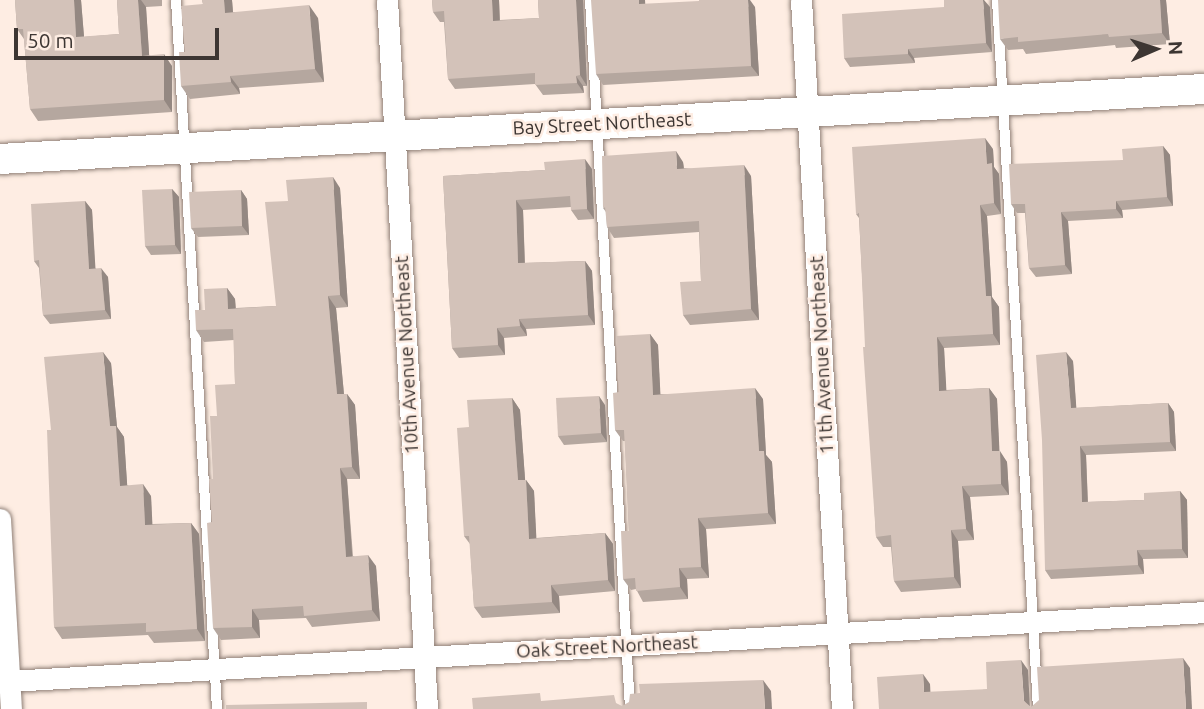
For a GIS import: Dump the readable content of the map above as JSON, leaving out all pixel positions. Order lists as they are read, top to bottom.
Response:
{
  "streets": {
    "street": [
      "Bay Street Northeast",
      "10th Avenue Northeast",
      "11th Avenue Northeast",
      "Oak Street Northeast"
    ]
  },
  "crossings": [
    ["Bay Street Northeast", "10th Avenue Northeast"],
    ["Bay Street Northeast", "11th Avenue Northeast"],
    ["10th Avenue Northeast", "Oak Street Northeast"],
    ["11th Avenue Northeast", "Oak Street Northeast"]
  ],
  "scale_bar": "50 m",
  "north": "right"
}
